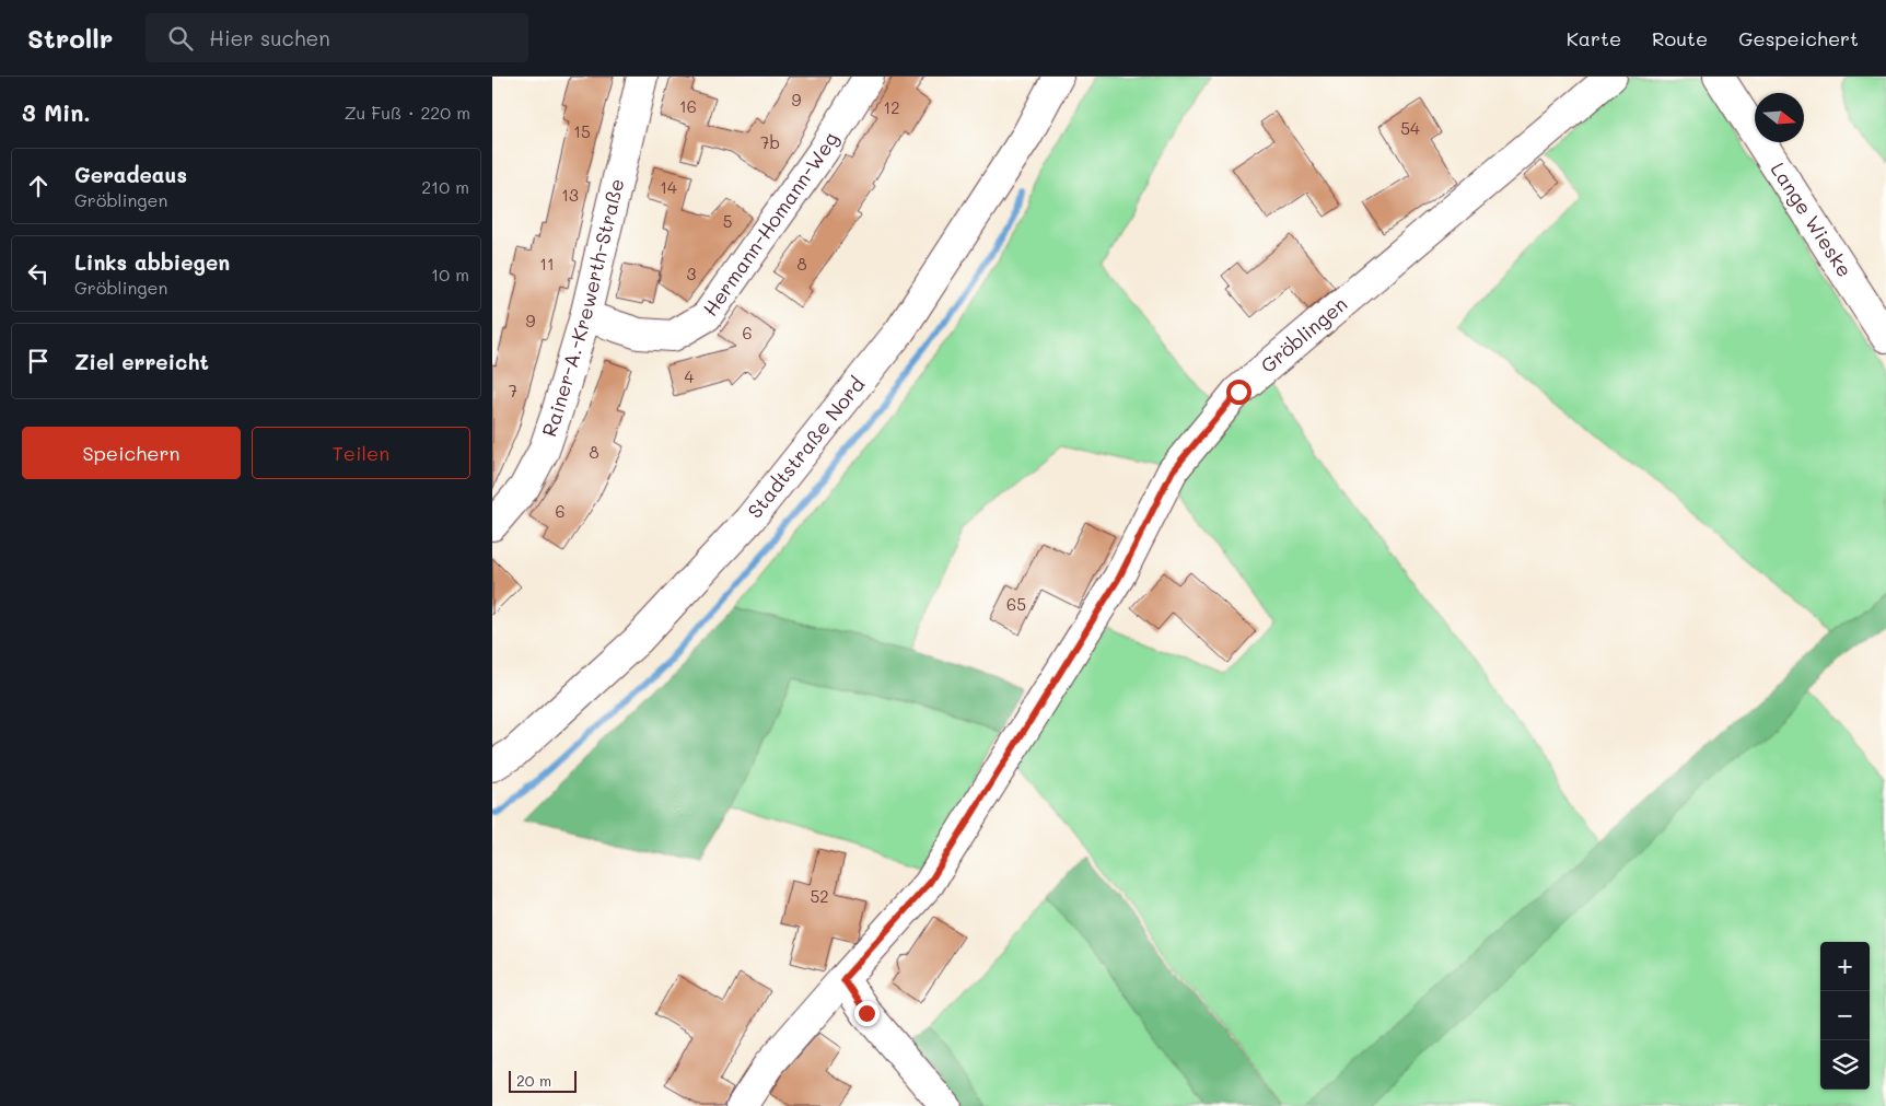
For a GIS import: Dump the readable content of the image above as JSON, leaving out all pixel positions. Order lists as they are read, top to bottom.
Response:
{
  "streets": {
    "street": [
      "Lange Wieske",
      "Hermann-Homann-Weg",
      "Rainer-A.-Krewerth-Straße",
      "Gröblingen",
      "Stadtstraße Nord"
    ]
  },
  "crossings": [
    ["Hermann-Homann-Weg", "Rainer-A.-Krewerth-Straße"]
  ],
  "house_numbers": [
    "9",
    "16",
    "12",
    "54",
    "15",
    "7b",
    "14",
    "13",
    "5",
    "11",
    "8",
    "3",
    "9",
    "6",
    "4",
    "7",
    "8",
    "6",
    "65",
    "52"
  ],
  "scale_bar": "20 m",
  "north": "right",
  "page": {
    "header": "Strollr",
    "search": "Hier suchen",
    "nav": ["Karte", "Route", "Gespeichert"],
    "heading": ["3 Min.", "Zu Fuß · 220 m"],
    "list": [
      ["Geradeaus", "Gröblingen", "210 m"],
      ["Links abbiegen", "Gröblingen", "10 m"],
      "Ziel erreicht"
    ],
    "buttons": ["Speichern", "Teilen"],
    "map_buttons": ["+", "−"],
    "scale": "20 m"
  }
}
